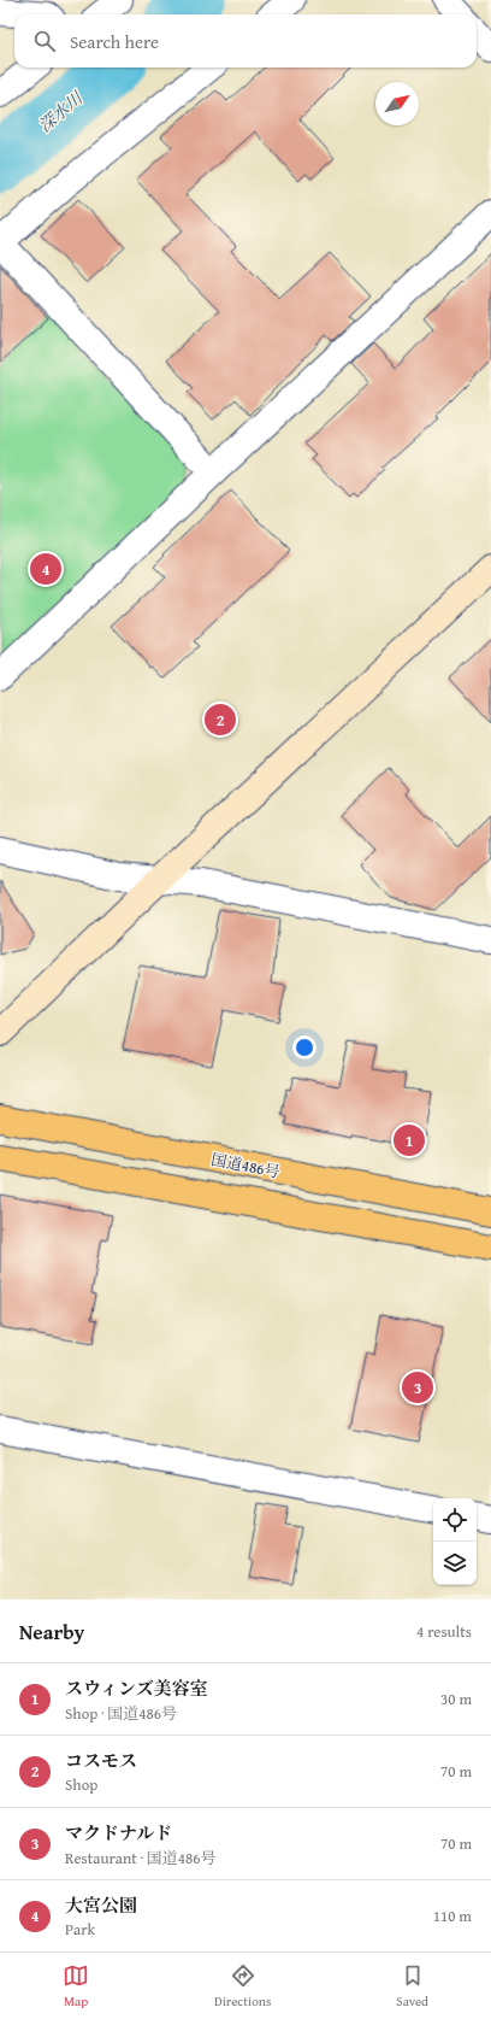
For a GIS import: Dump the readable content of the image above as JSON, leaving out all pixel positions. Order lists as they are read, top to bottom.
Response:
{
  "streets": {
    "highway": ["国道486号"]
  },
  "water": ["深水川"],
  "north": "top right",
  "page": {
    "search": "Search here",
    "pins": [
      "4",
      "2",
      "1",
      "3"
    ],
    "heading": ["Nearby", "4 results"],
    "list": [
      {
        "mark": "1",
        "name": "スウィンズ美容室",
        "note": "Shop · 国道486号",
        "value": "30 m"
      },
      {
        "mark": "2",
        "name": "コスモス",
        "note": "Shop",
        "value": "70 m"
      },
      {
        "mark": "3",
        "name": "マクドナルド",
        "note": "Restaurant · 国道486号",
        "value": "70 m"
      },
      {
        "mark": "4",
        "name": "大宮公園",
        "note": "Park",
        "value": "110 m"
      }
    ],
    "nav": ["Map", "Directions", "Saved"]
  }
}
